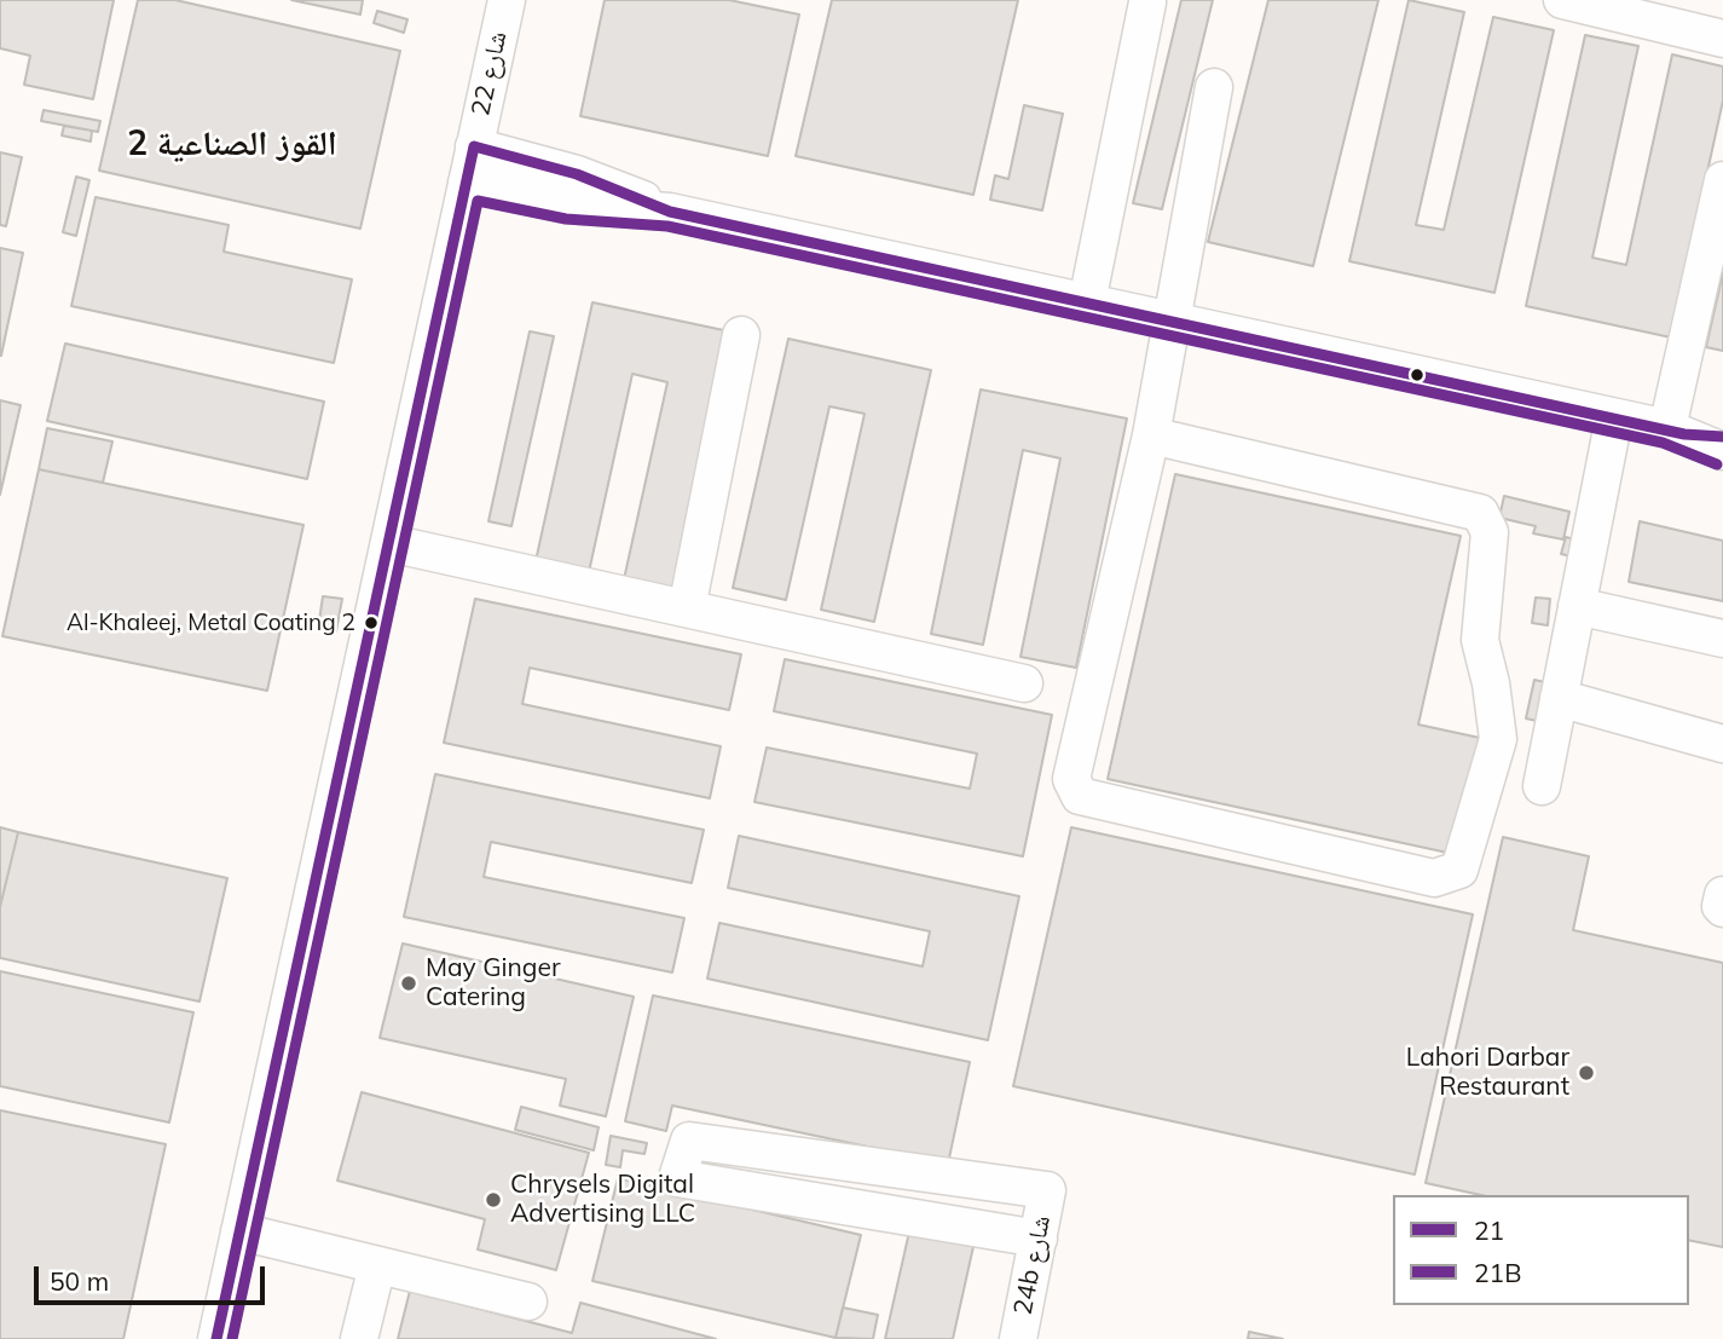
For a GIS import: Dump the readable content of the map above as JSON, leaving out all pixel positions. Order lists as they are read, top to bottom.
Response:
{
  "streets": {
    "street": ["شارع 22", "24b شارع"]
  },
  "districts": ["القوز الصناعية 2"],
  "places": [
    "Al-Khaleej, Metal Coating 2",
    "May Ginger Catering",
    "Lahori Darbar Restaurant",
    "Chrysels Digital Advertising LLC"
  ],
  "lines": ["transit line 21", "transit line 21B"],
  "legend": ["21", "21B"],
  "scale_bar": "50 m"
}
